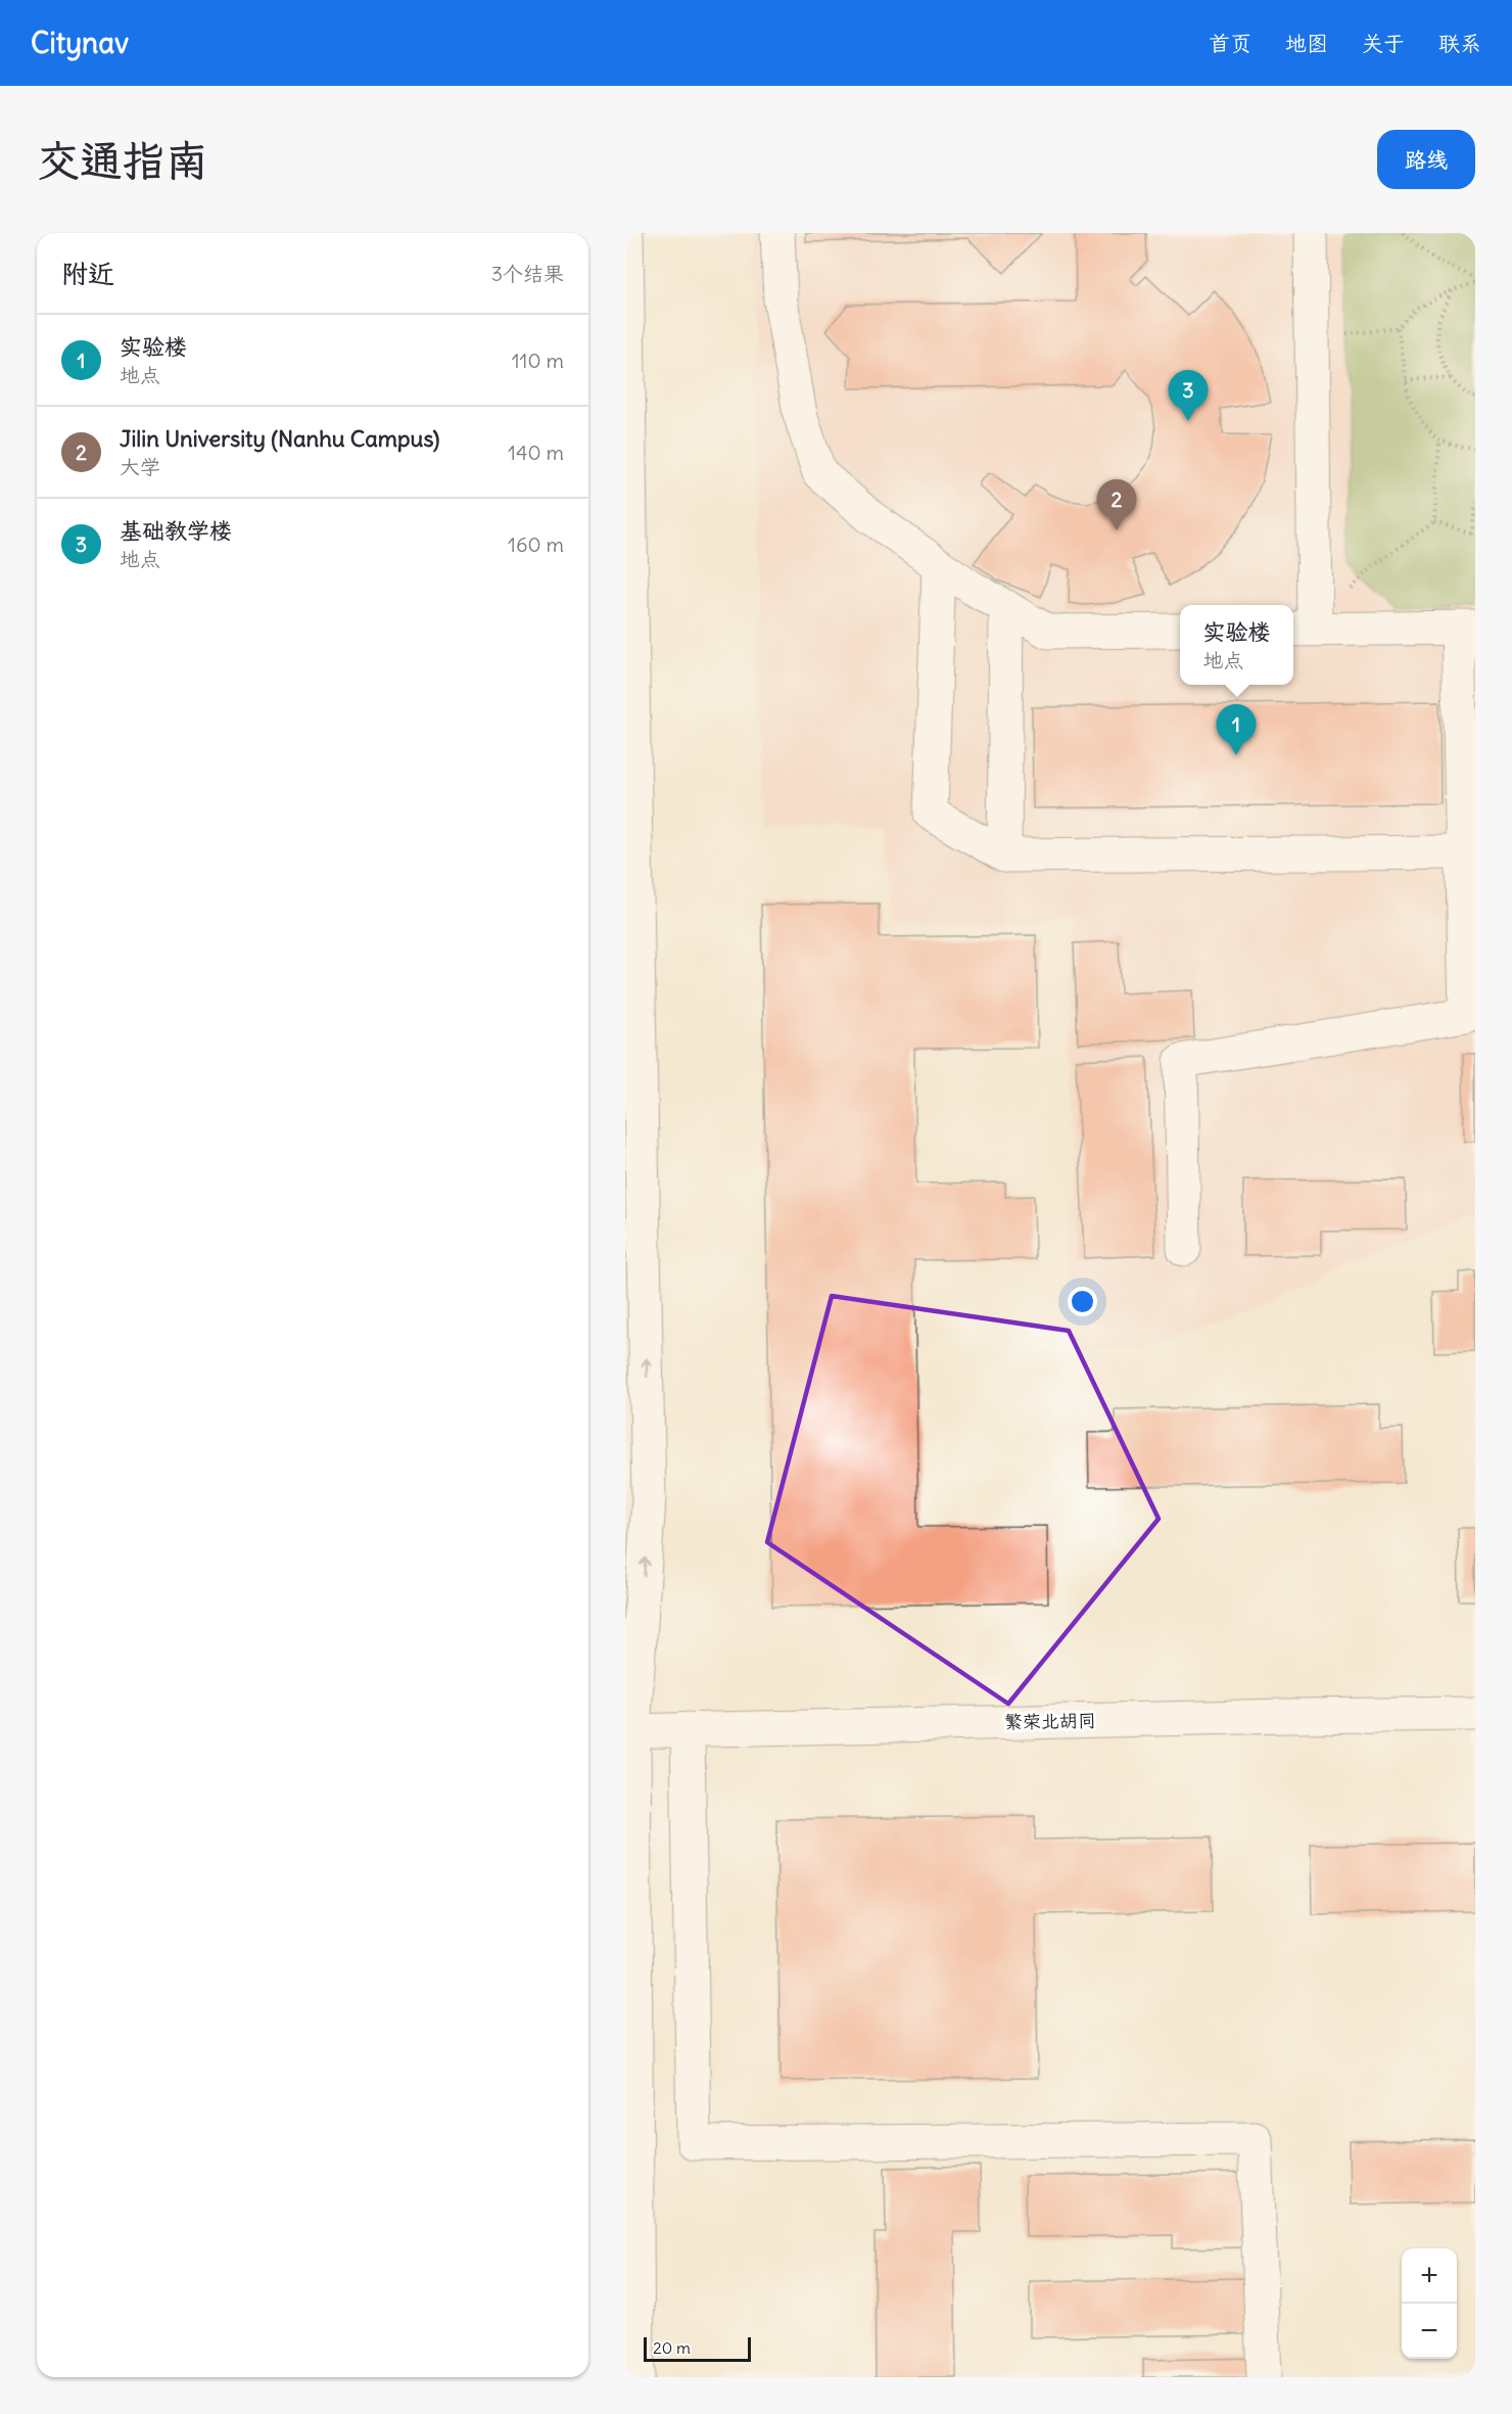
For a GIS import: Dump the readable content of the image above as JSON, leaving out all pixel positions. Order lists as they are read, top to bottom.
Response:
{
  "streets": {
    "main road": ["繁荣北胡同"]
  },
  "scale_bar": "20 m",
  "page": {
    "header": "Citynav",
    "nav": [
      "首页",
      "地图",
      "关于",
      "联系"
    ],
    "buttons": "路线",
    "title": "交通指南",
    "heading": ["附近", "3个结果"],
    "list": [
      {
        "mark": "1",
        "name": "实验楼",
        "note": "地点",
        "value": "110 m"
      },
      {
        "mark": "2",
        "name": "Jilin University (Nanhu Campus)",
        "note": "大学",
        "value": "140 m"
      },
      {
        "mark": "3",
        "name": "基础教学楼",
        "note": "地点",
        "value": "160 m"
      }
    ],
    "pins": ["3", "2", "1"],
    "popup": ["实验楼", "地点"],
    "map_buttons": ["+", "−"],
    "scale": "20 m"
  }
}
